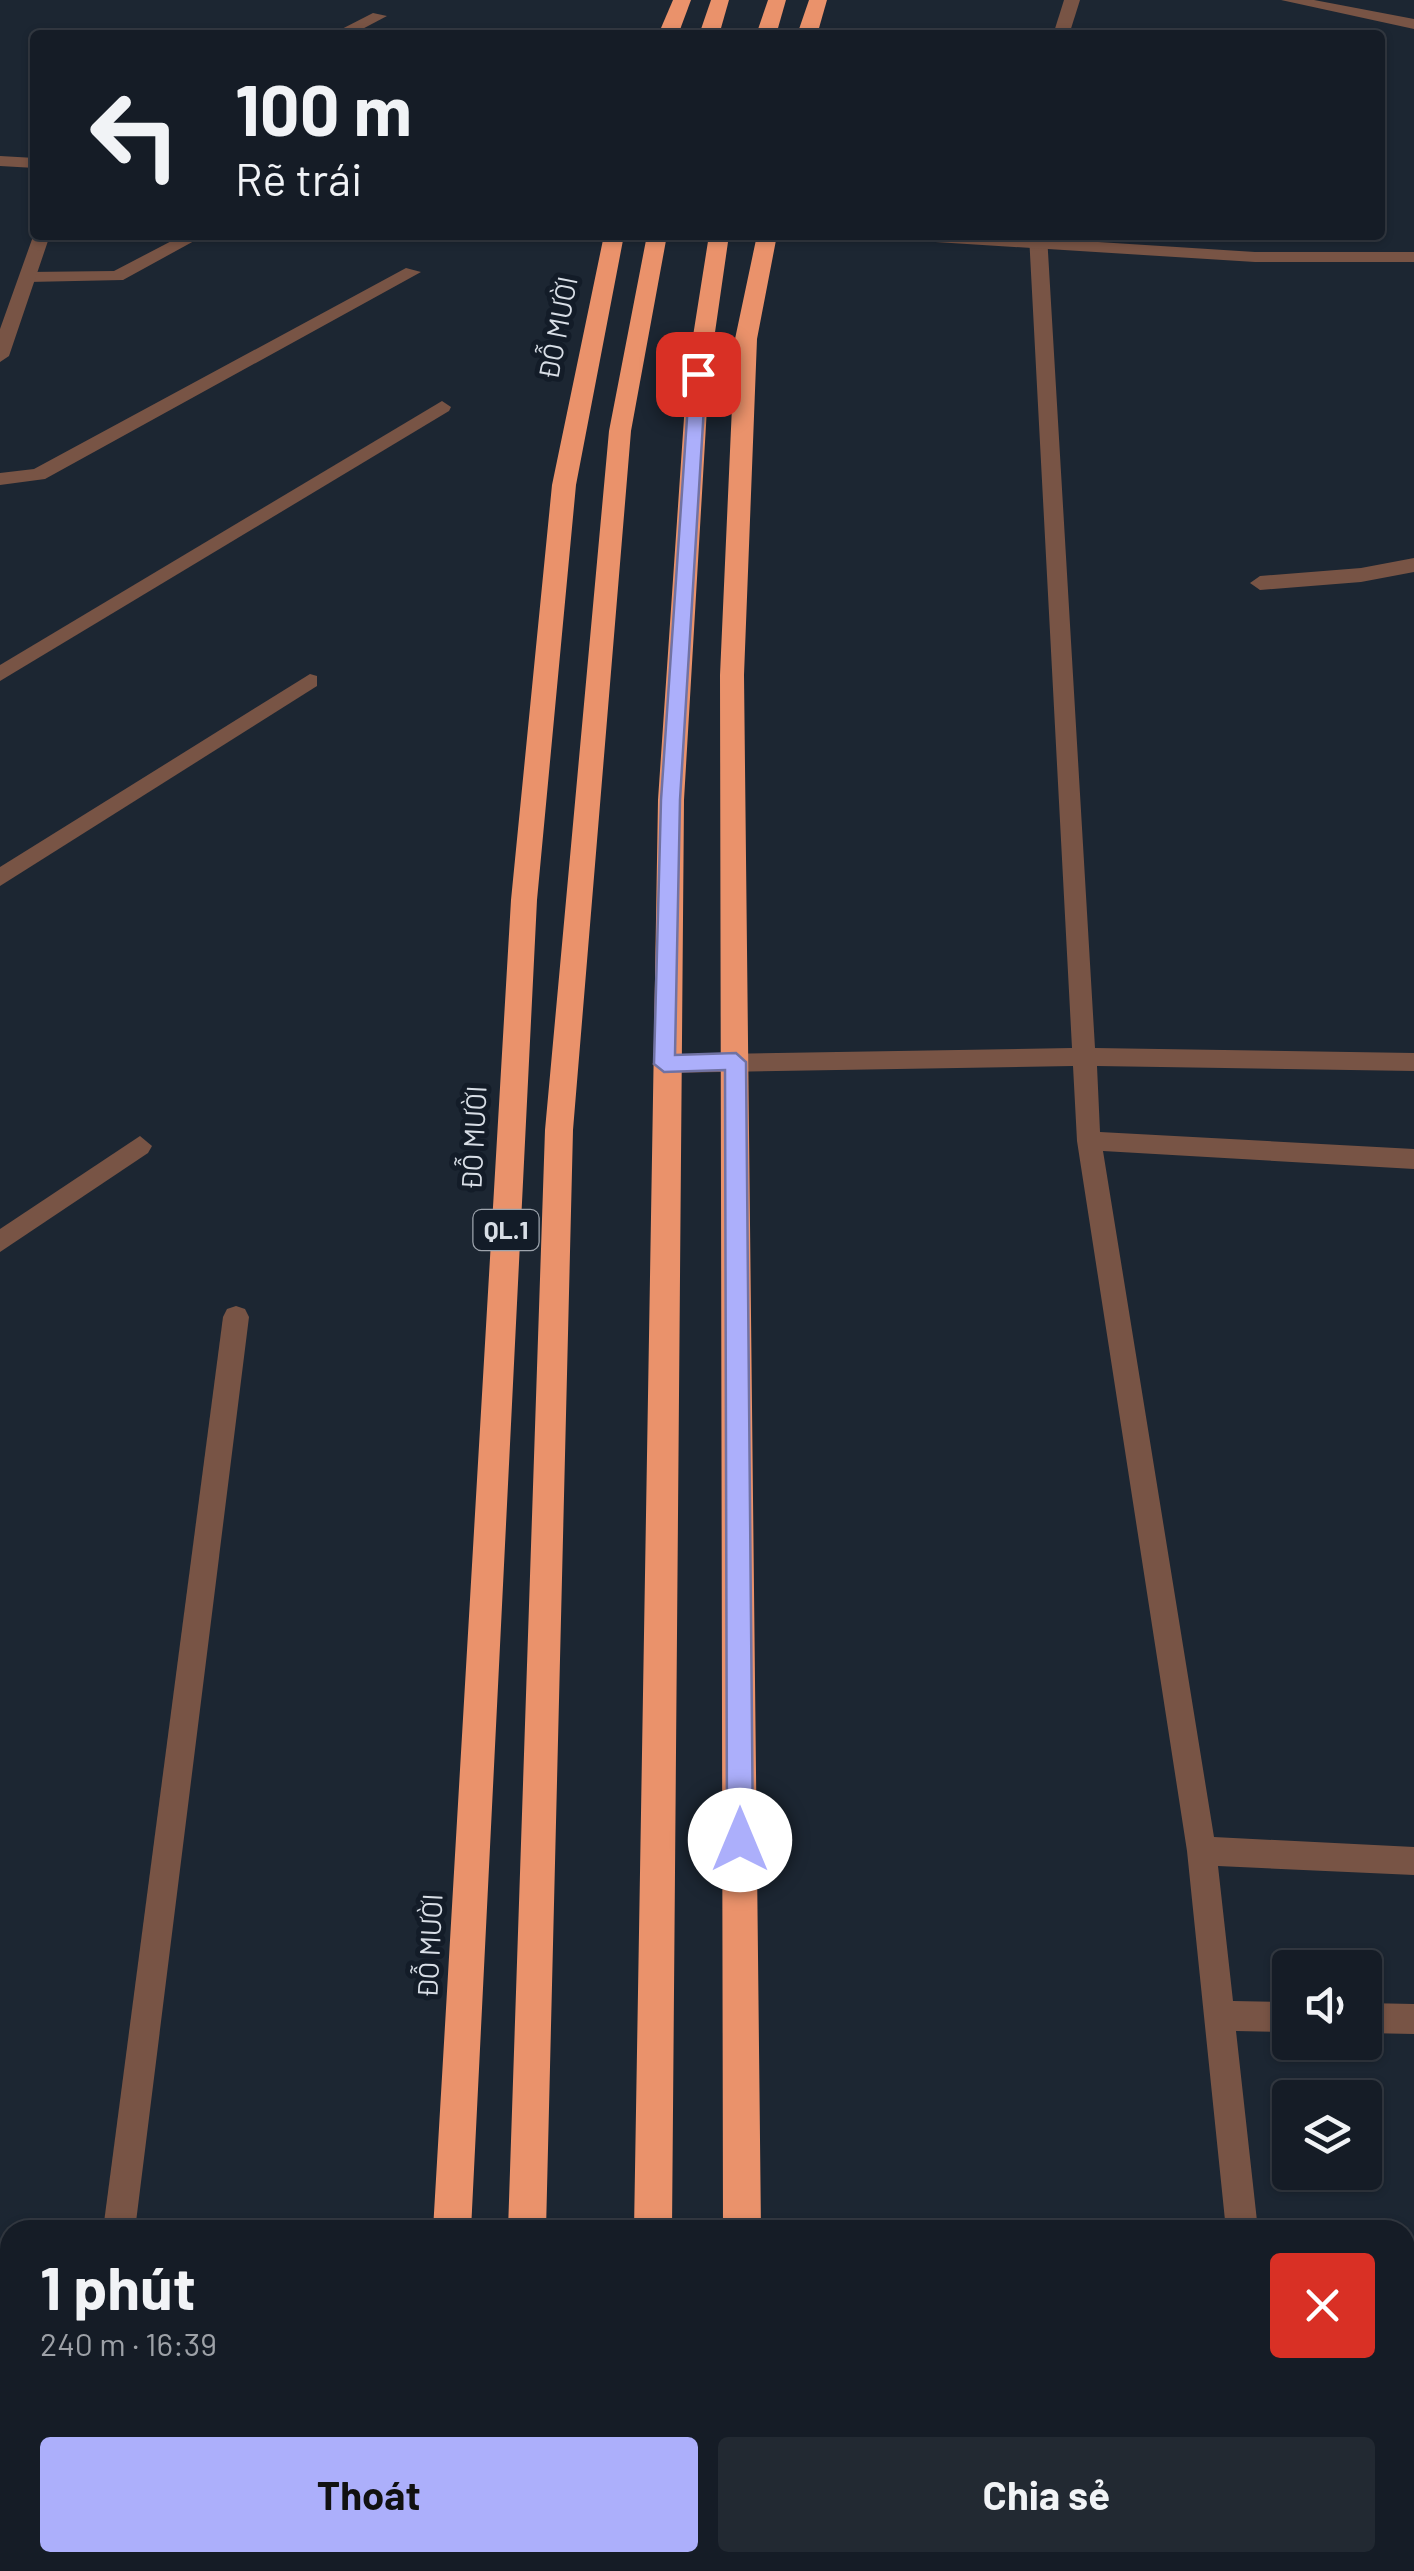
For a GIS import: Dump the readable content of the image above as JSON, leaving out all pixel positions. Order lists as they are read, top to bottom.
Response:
{
  "streets": {
    "highway": ["ĐỖ MƯỜI", "QL.1"]
  },
  "page": {
    "turn": ["100 m", "Rẽ trái"],
    "heading": ["1 phút", "240 m · 16:39"],
    "buttons": ["Thoát", "Chia sẻ"]
  }
}
